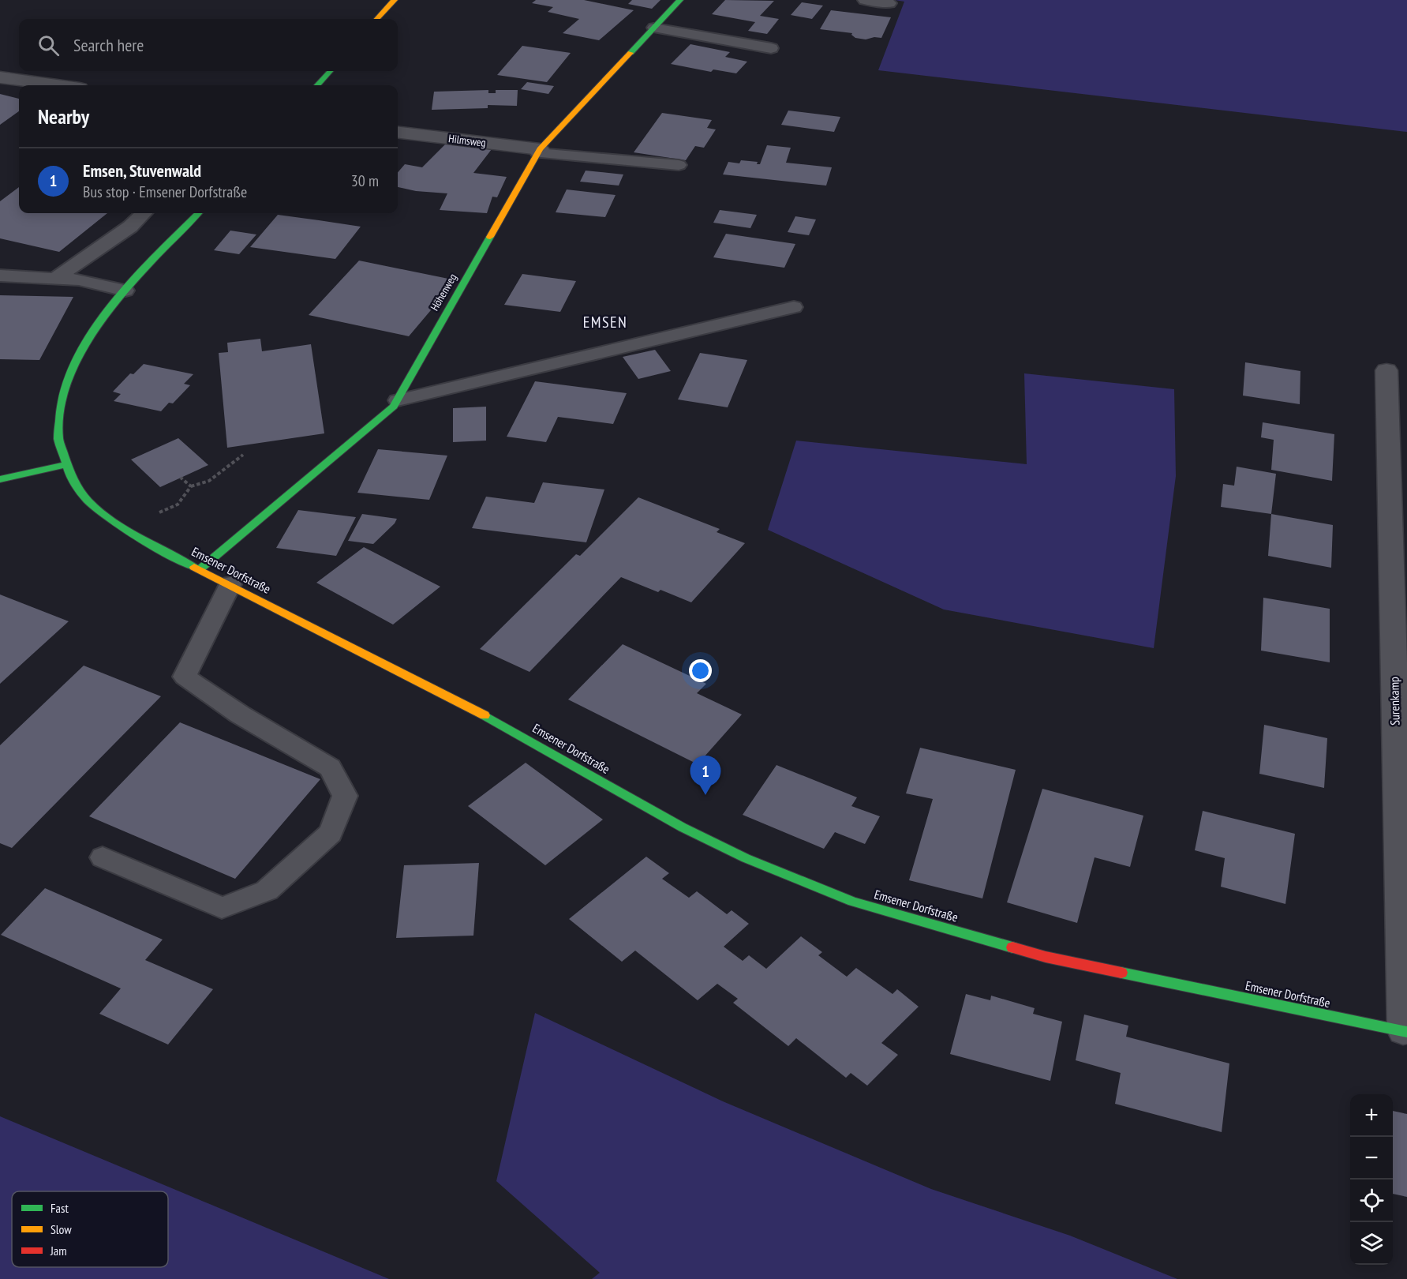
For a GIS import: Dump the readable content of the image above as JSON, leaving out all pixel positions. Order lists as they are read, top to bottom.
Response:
{
  "streets": {
    "street": [
      "Hilmsweg",
      "Höhenweg",
      "Emsener Dorfstraße",
      "Surenkamp"
    ]
  },
  "crossings": [
    ["Hilmsweg", "Höhenweg"],
    ["Höhenweg", "Emsener Dorfstraße"],
    ["Emsener Dorfstraße", "Surenkamp"]
  ],
  "districts": ["EMSEN"],
  "legend": ["Fast", "Slow", "Jam"],
  "page": {
    "search": "Search here",
    "heading": "Nearby",
    "list": [
      {
        "mark": "1",
        "name": "Emsen, Stuvenwald",
        "note": "Bus stop · Emsener Dorfstraße",
        "value": "30 m"
      }
    ],
    "pins": "1",
    "map_buttons": ["+", "−"]
  }
}
